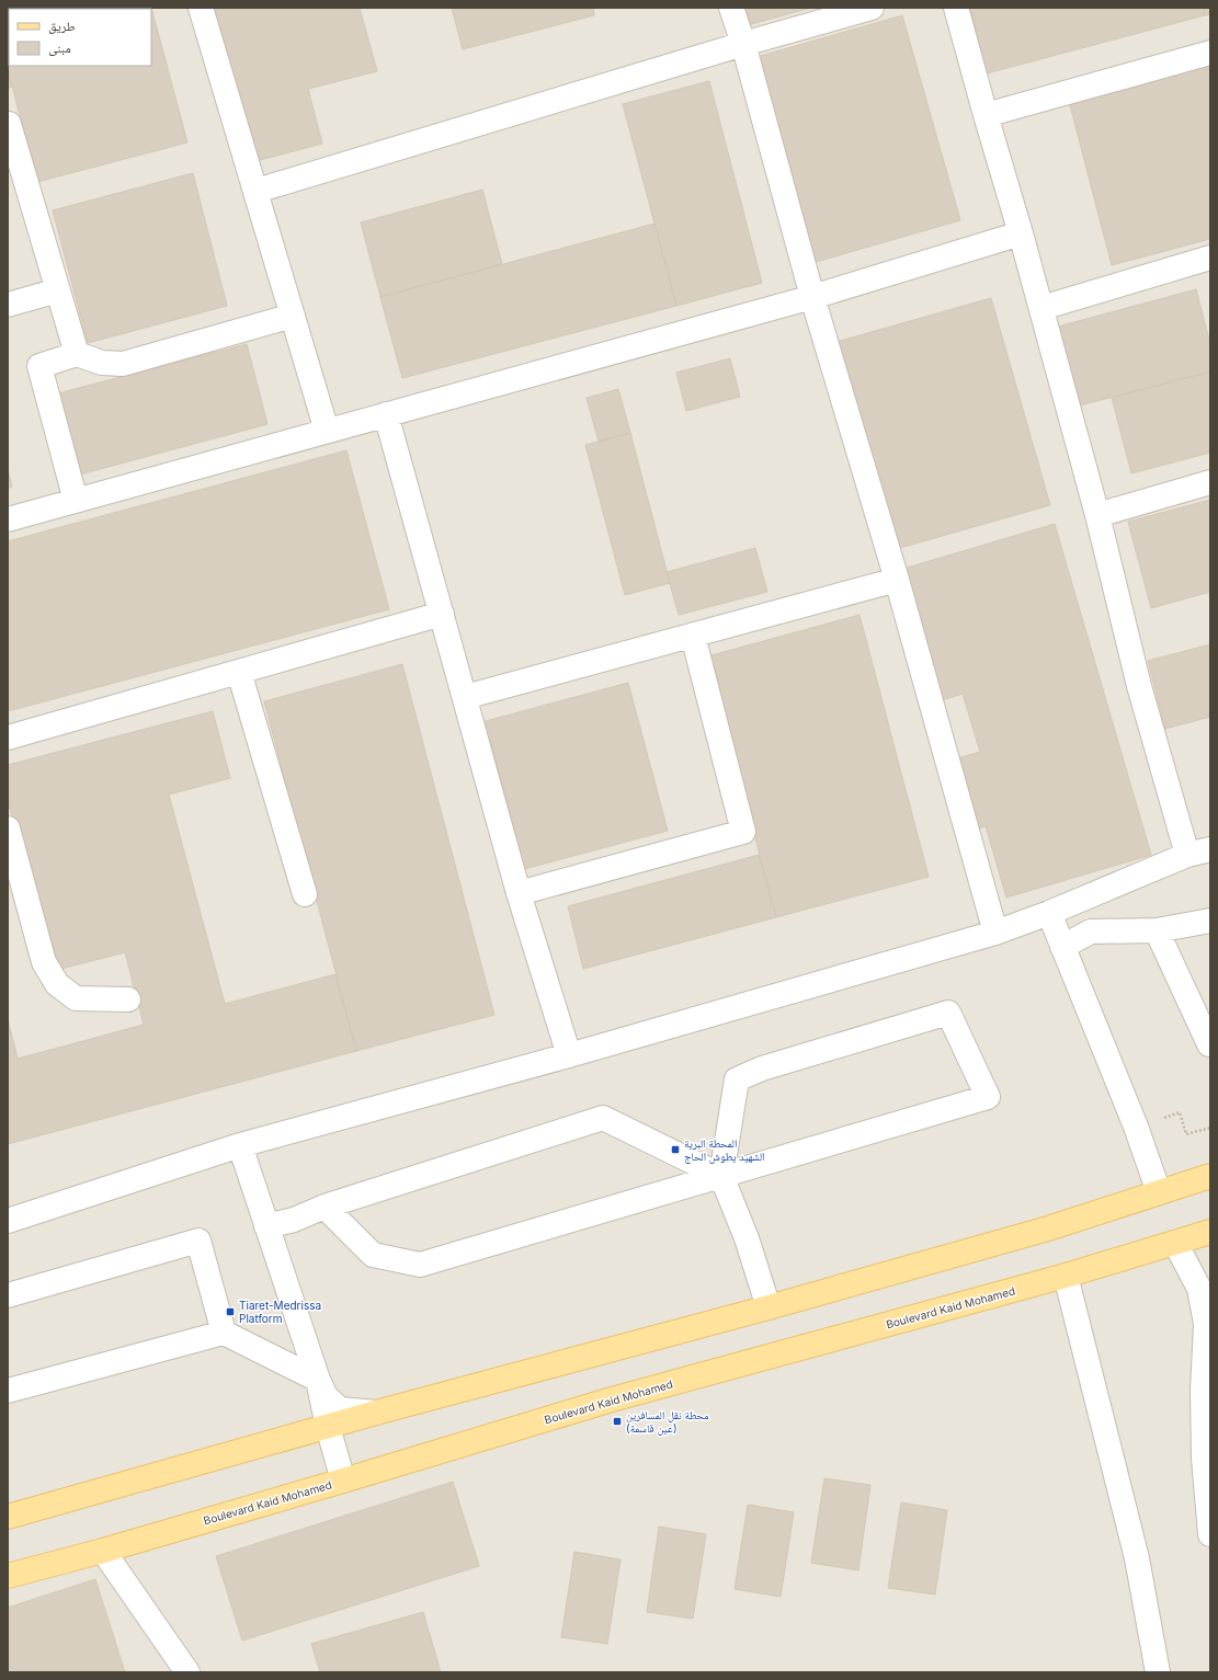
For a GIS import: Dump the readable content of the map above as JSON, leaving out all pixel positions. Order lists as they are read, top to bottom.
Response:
{
  "streets": {
    "main road": ["Boulevard Kaid Mohamed"]
  },
  "places": {
    "transit": ["المحطة البرية الشهيد يطوش الحاج", "Tiaret-Medrissa Platform", "محطة نقل المسافرين (عين قاسمة)"]
  },
  "legend": ["طريق", "مبنى"]
}
